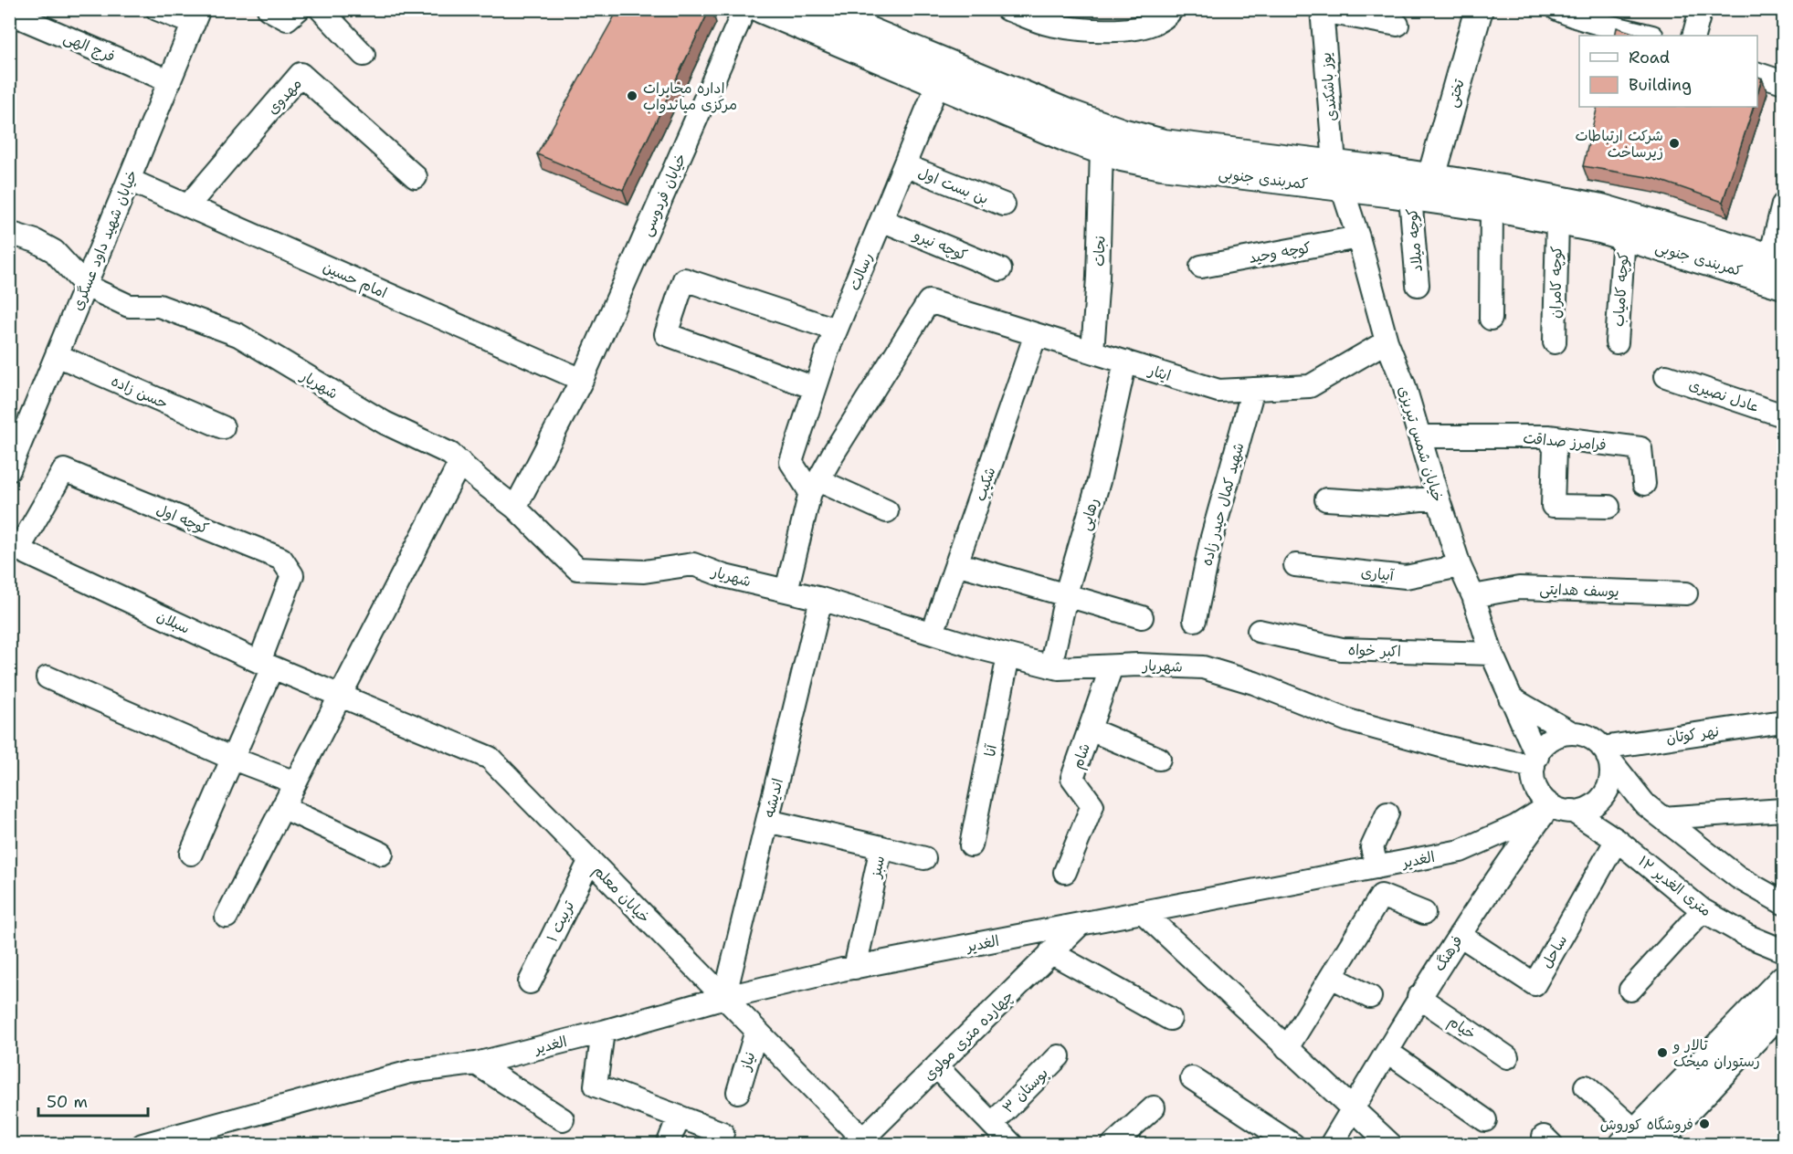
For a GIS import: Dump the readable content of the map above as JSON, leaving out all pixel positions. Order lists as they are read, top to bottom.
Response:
{
  "streets": {
    "main road": ["تختی", "کمربندی جنوبی"],
    "street": [
      "فرج الهی",
      "یوز باشکندی",
      "مهدوی",
      "بن بست اول",
      "خیابان فردوسی",
      "خیابان شهید داود عسگری",
      "کوچه میلاد",
      "کوچه نیرو",
      "نجات",
      "کوچه وحید",
      "رسالت",
      "امام حسین",
      "کوچه کامران",
      "کوچه کامیاب",
      "ایثار",
      "شهریار",
      "حسن زاده",
      "عادل نصیری",
      "فرامرز صداقت",
      "خیابان شمس تبریزی",
      "شکیب",
      "شهید کمال حیدر زاده",
      "رهایی",
      "کوچه اول",
      "آبیاری",
      "یوسف هدایتی",
      "سبلان",
      "اکبر خواه",
      "نهر کوتان",
      "آنا",
      "شام",
      "اندیشه",
      "الغدیر",
      "سبز",
      "۱۲ متری الغدیر",
      "خیابان معلم",
      "تربیت ۱",
      "ساحل",
      "فرهنگ",
      "خیام",
      "چهارده متری مولوی",
      "نیاز",
      "بوستان ۳"
    ]
  },
  "crossings": [
    ["فرج الهی", "خیابان شهید داود عسگری"],
    ["یوز باشکندی", "کمربندی جنوبی"],
    ["یوز باشکندی", "خیابان شمس تبریزی"],
    ["تختی", "کمربندی جنوبی"],
    ["مهدوی", "امام حسین"],
    ["کمربندی جنوبی", "کوچه میلاد"],
    ["کمربندی جنوبی", "نجات"],
    ["کمربندی جنوبی", "رسالت"],
    ["کمربندی جنوبی", "کوچه کامران"],
    ["کمربندی جنوبی", "کوچه کامیاب"],
    ["کمربندی جنوبی", "خیابان شمس تبریزی"],
    ["بن بست اول", "رسالت"],
    ["خیابان فردوسی", "امام حسین"],
    ["خیابان فردوسی", "شهریار"],
    ["خیابان شهید داود عسگری", "امام حسین"],
    ["خیابان شهید داود عسگری", "شهریار"],
    ["خیابان شهید داود عسگری", "حسن زاده"],
    ["کوچه نیرو", "رسالت"],
    ["نجات", "ایثار"],
    ["کوچه وحید", "خیابان شمس تبریزی"],
    ["رسالت", "ایثار"],
    ["ایثار", "خیابان شمس تبریزی"],
    ["ایثار", "شکیب"],
    ["ایثار", "شهید کمال حیدر زاده"],
    ["ایثار", "رهایی"],
    ["شهریار", "خیابان شمس تبریزی"],
    ["شهریار", "شکیب"],
    ["شهریار", "رهایی"],
    ["شهریار", "نهر کوتان"],
    ["شهریار", "آنا"],
    ["شهریار", "شام"],
    ["شهریار", "اندیشه"],
    ["شهریار", "الغدیر"],
    ["شهریار", "۱۲ متری الغدیر"],
    ["شهریار", "فرهنگ"],
    ["فرامرز صداقت", "خیابان شمس تبریزی"],
    ["خیابان شمس تبریزی", "آبیاری"],
    ["خیابان شمس تبریزی", "یوسف هدایتی"],
    ["خیابان شمس تبریزی", "اکبر خواه"],
    ["خیابان شمس تبریزی", "نهر کوتان"],
    ["خیابان شمس تبریزی", "الغدیر"],
    ["خیابان شمس تبریزی", "۱۲ متری الغدیر"],
    ["خیابان شمس تبریزی", "فرهنگ"],
    ["کوچه اول", "سبلان"],
    ["سبلان", "خیابان معلم"],
    ["نهر کوتان", "الغدیر"],
    ["نهر کوتان", "۱۲ متری الغدیر"],
    ["نهر کوتان", "فرهنگ"],
    ["اندیشه", "الغدیر"],
    ["اندیشه", "سبز"],
    ["اندیشه", "خیابان معلم"],
    ["الغدیر", "سبز"],
    ["الغدیر", "۱۲ متری الغدیر"],
    ["الغدیر", "خیابان معلم"],
    ["الغدیر", "فرهنگ"],
    ["الغدیر", "چهارده متری مولوی"],
    ["۱۲ متری الغدیر", "ساحل"],
    ["۱۲ متری الغدیر", "فرهنگ"],
    ["خیابان معلم", "تربیت ۱"],
    ["خیابان معلم", "چهارده متری مولوی"],
    ["خیابان معلم", "نیاز"],
    ["ساحل", "فرهنگ"],
    ["فرهنگ", "خیام"]
  ],
  "places": [
    "اداره مخابرات مرکزی میاندواب",
    "شرکت ارتباطات زیرساخت",
    "تالار و رستوران میخک",
    "فروشگاه کوروش"
  ],
  "legend": ["Road", "Building"],
  "scale_bar": "50 m"
}
